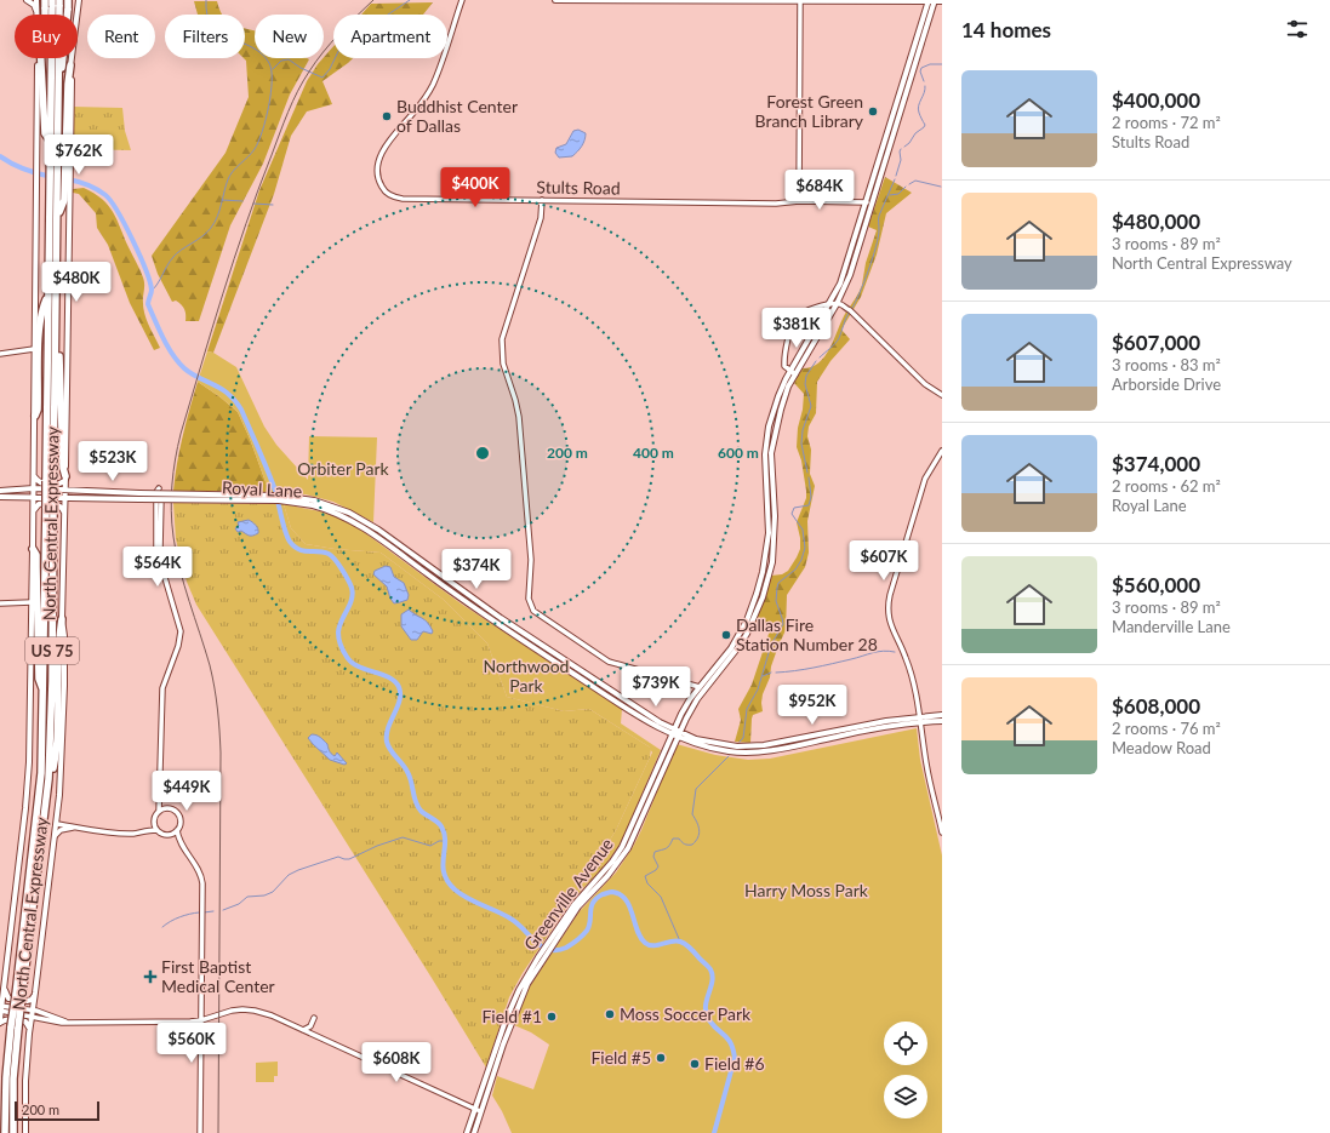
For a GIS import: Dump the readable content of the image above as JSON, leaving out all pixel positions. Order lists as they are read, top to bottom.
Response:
{
  "streets": {
    "highway": ["North Central Expressway", "US 75"],
    "main road": ["Royal Lane", "Greenville Avenue"],
    "street": ["Stults Road"]
  },
  "crossings": [
    ["Stults Road", "Greenville Avenue"],
    ["Royal Lane", "North Central Expressway"],
    ["Royal Lane", "Greenville Avenue"]
  ],
  "parks": ["Orbiter Park", "Northwood Park", "Harry Moss Park"],
  "places": {
    "other": [
      "Forest Green Branch Library",
      "Buddhist Center of Dallas",
      "Dallas Fire Station Number 28",
      "Moss Soccer Park",
      "Field #1",
      "Field #5",
      "Field #6"
    ],
    "health": ["First Baptist Medical Center"]
  },
  "scale_bar": "200 m",
  "page": {
    "heading": "14 homes",
    "chip": [
      "Buy",
      "Rent",
      "Filters",
      "New",
      "Apartment"
    ],
    "list": [
      {
        "name": "$400,000",
        "note": "2 rooms · 72 m² · Stults Road"
      },
      {
        "name": "$480,000",
        "note": "3 rooms · 89 m² · North Central Expressway"
      },
      {
        "name": "$607,000",
        "note": "3 rooms · 83 m² · Arborside Drive"
      },
      {
        "name": "$374,000",
        "note": "2 rooms · 62 m² · Royal Lane"
      },
      {
        "name": "$560,000",
        "note": "3 rooms · 89 m² · Manderville Lane"
      },
      {
        "name": "$608,000",
        "note": "2 rooms · 76 m² · Meadow Road"
      }
    ],
    "price": [
      "$762K",
      "$400K",
      "$684K",
      "$480K",
      "$381K",
      "$523K",
      "$607K",
      "$564K",
      "$374K",
      "$739K",
      "$952K",
      "$449K",
      "$560K",
      "$608K"
    ],
    "scale": "200 m"
  },
  "rings": ["200 m", "400 m", "600 m"]
}
